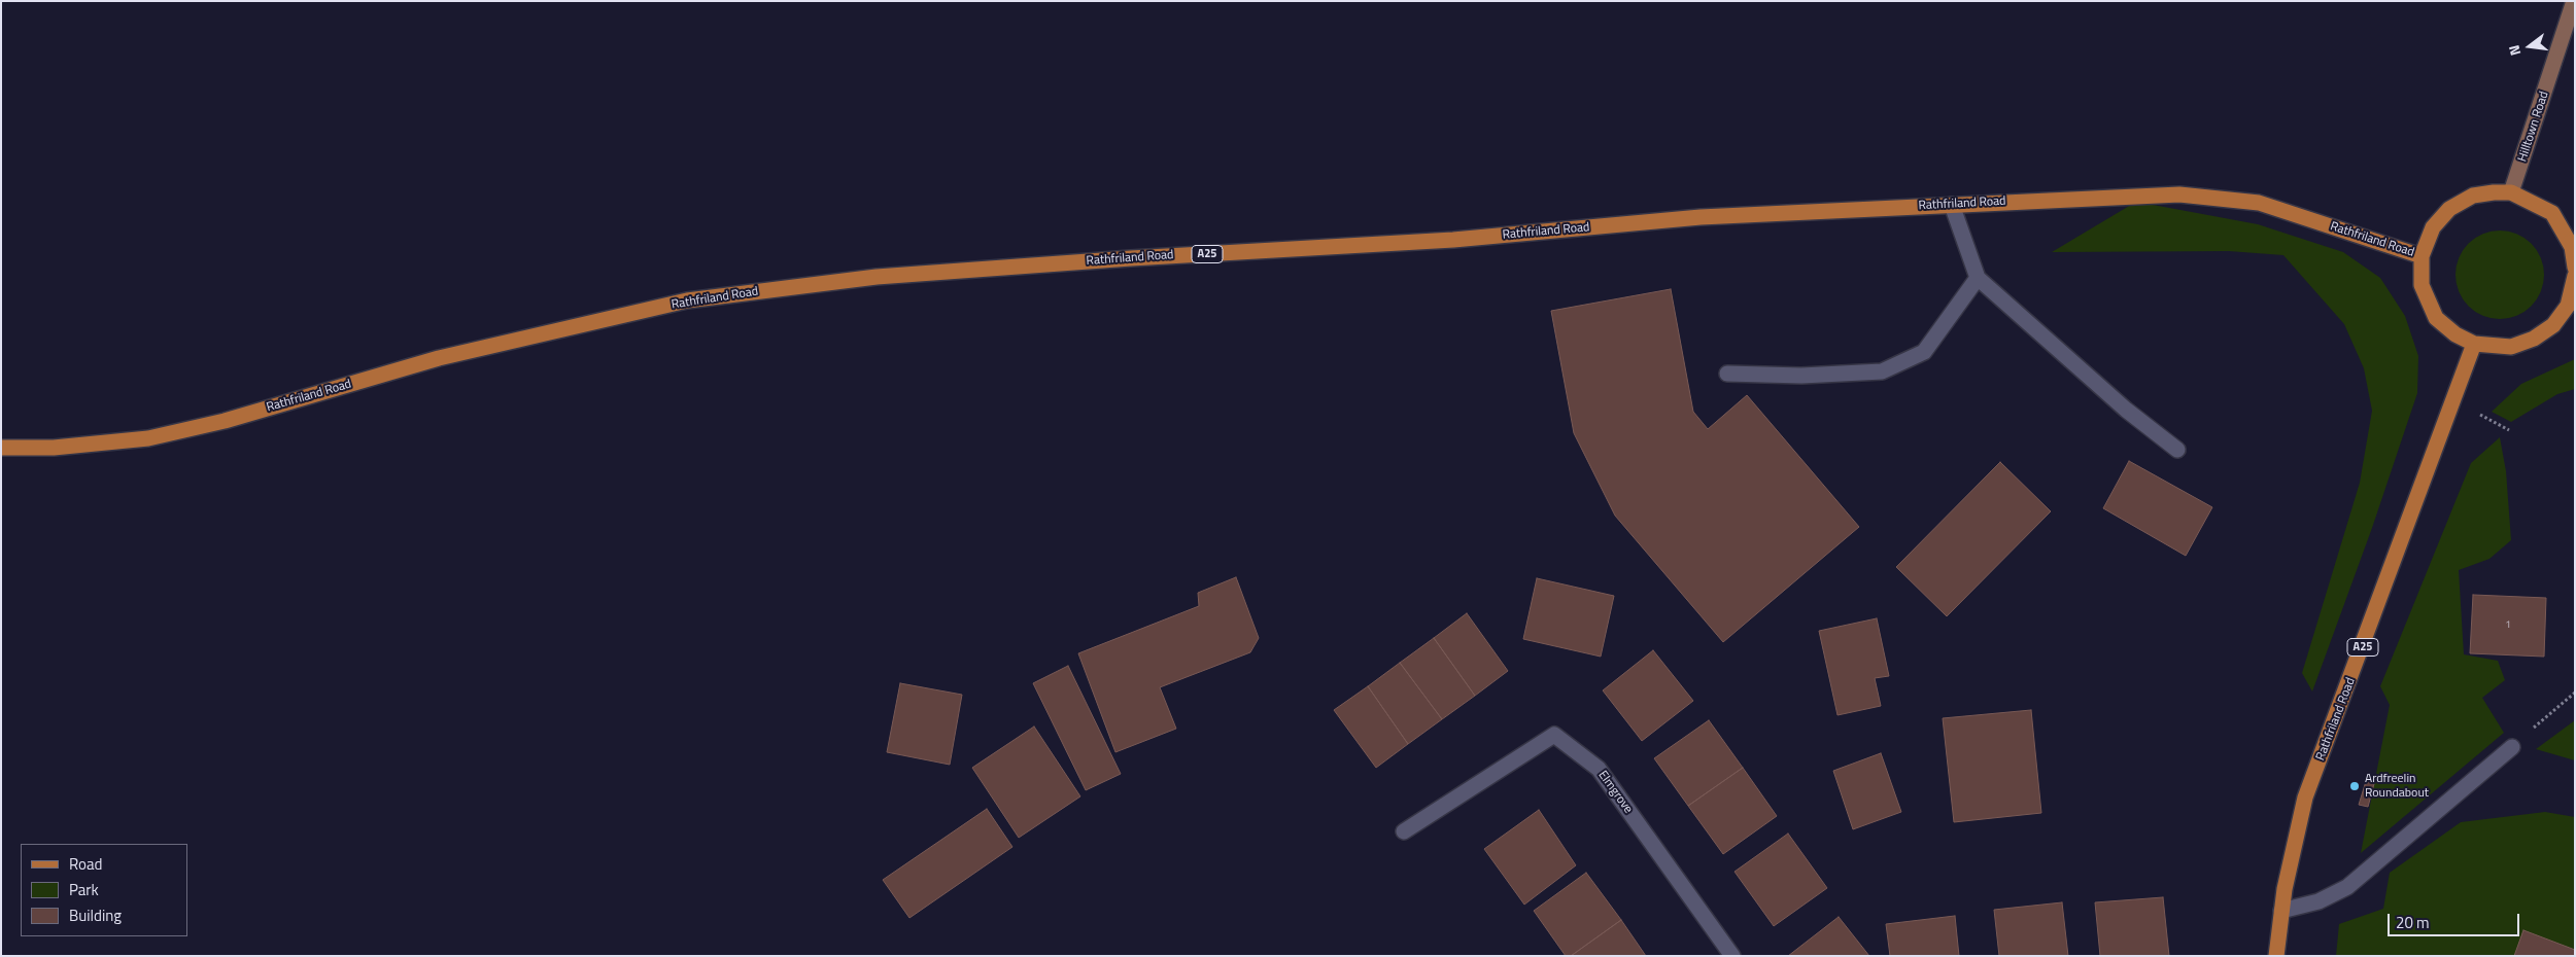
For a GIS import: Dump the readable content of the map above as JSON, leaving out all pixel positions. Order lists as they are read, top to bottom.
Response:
{
  "streets": {
    "main road": ["Hilltown Road", "Rathfriland Road", "A25"],
    "street": ["Elmgrove"]
  },
  "places": ["Ardfreelin Roundabout"],
  "house_numbers": ["1"],
  "legend": ["Road", "Park", "Building"],
  "scale_bar": "20 m",
  "north": "left"
}
